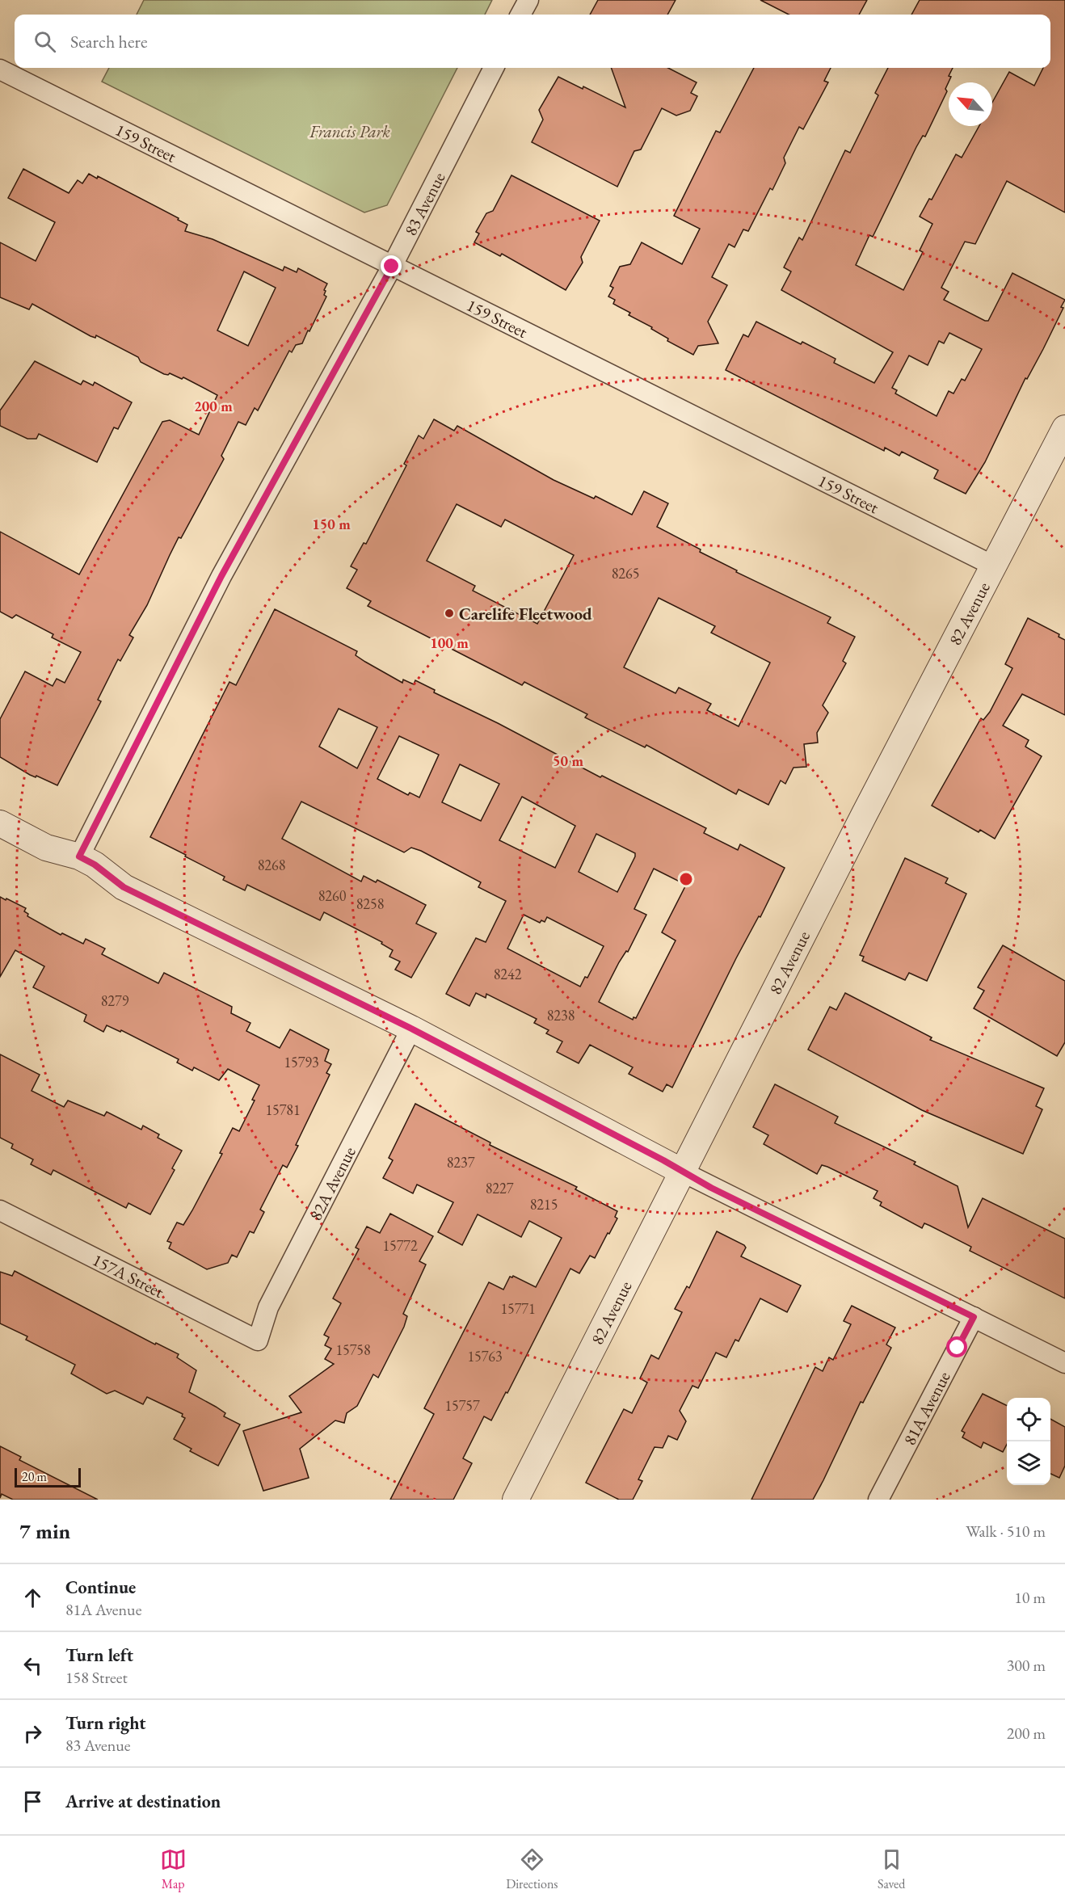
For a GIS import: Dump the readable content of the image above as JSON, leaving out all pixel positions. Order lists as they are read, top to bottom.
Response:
{
  "streets": {
    "street": [
      "159 Street",
      "83 Avenue",
      "82 Avenue",
      "82A Avenue",
      "157A Street",
      "81A Avenue"
    ]
  },
  "crossings": [
    ["159 Street", "83 Avenue"],
    ["159 Street", "82 Avenue"],
    ["82A Avenue", "157A Street"]
  ],
  "parks": ["Francis Park"],
  "places": ["Carelife Fleetwood"],
  "house_numbers": [
    "8265",
    "8268",
    "8260",
    "8258",
    "8242",
    "8279",
    "8238",
    "15793",
    "15781",
    "8237",
    "8227",
    "8215",
    "15772",
    "15771",
    "15758",
    "15763",
    "15757"
  ],
  "scale_bar": "20 m",
  "north": "top left",
  "page": {
    "search": "Search here",
    "scale": "20 m",
    "heading": ["7 min", "Walk · 510 m"],
    "list": [
      ["Continue", "81A Avenue", "10 m"],
      ["Turn left", "158 Street", "300 m"],
      ["Turn right", "83 Avenue", "200 m"],
      "Arrive at destination"
    ],
    "nav": ["Map", "Directions", "Saved"]
  },
  "rings": [
    "200 m",
    "150 m",
    "100 m",
    "50 m"
  ]
}
